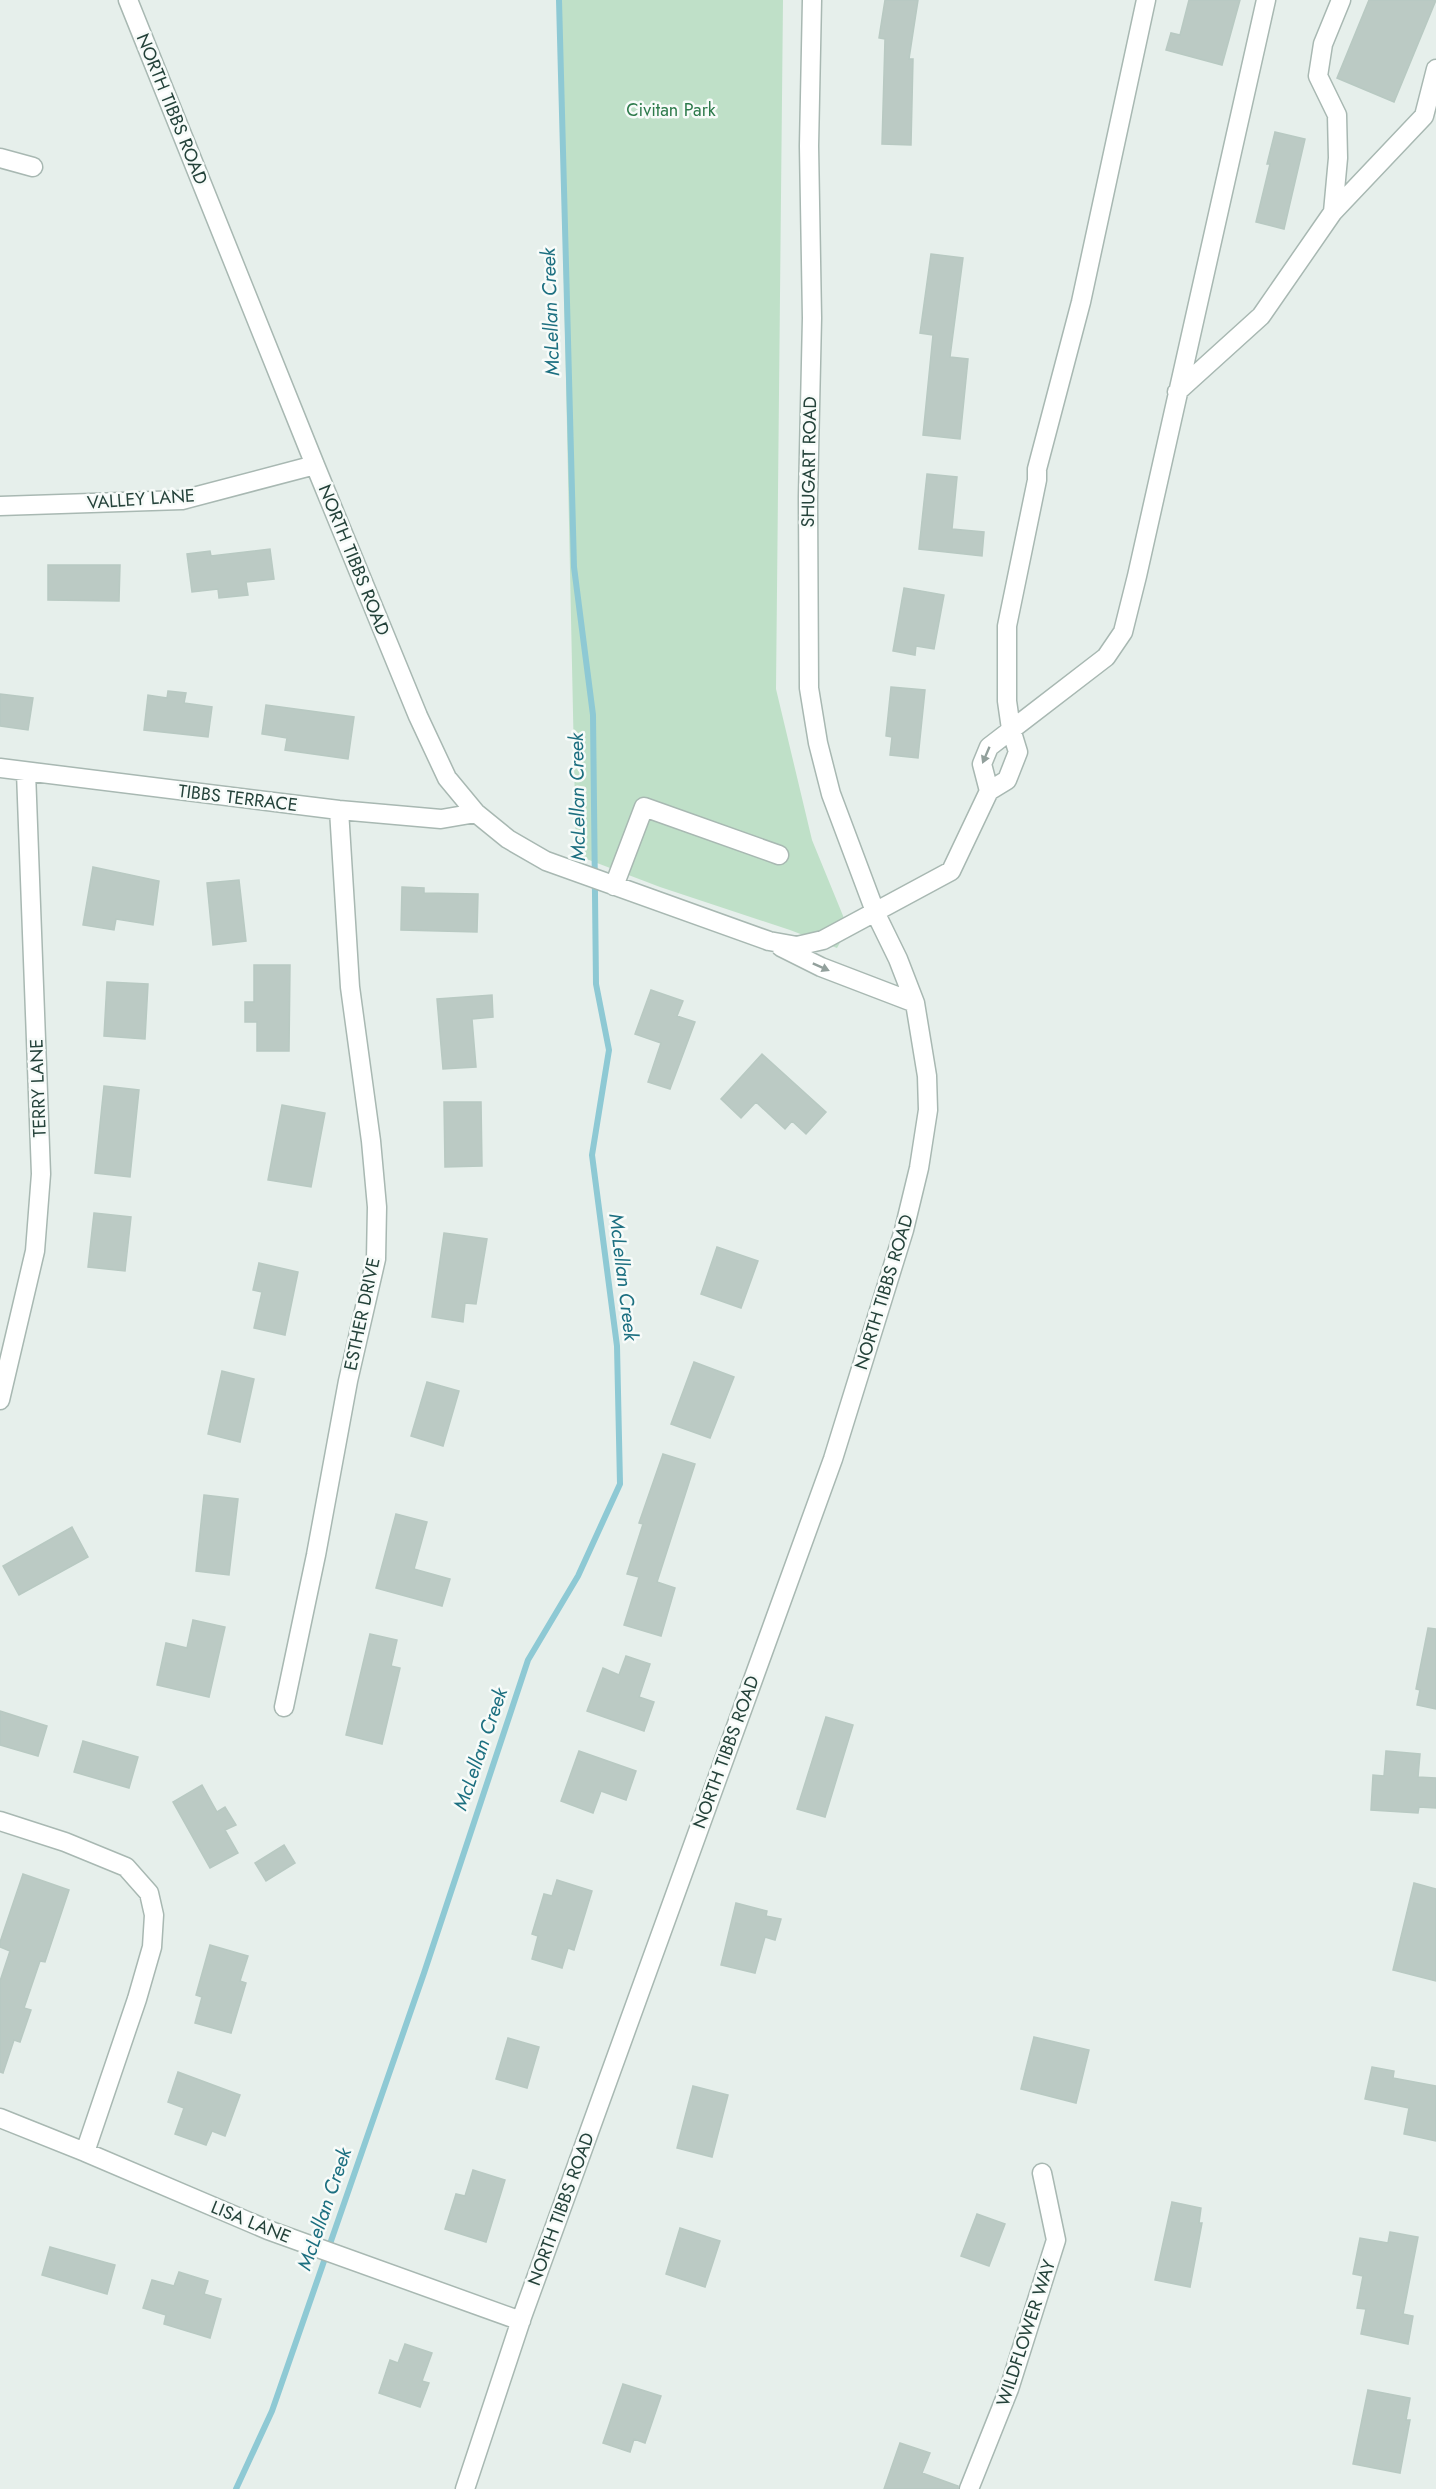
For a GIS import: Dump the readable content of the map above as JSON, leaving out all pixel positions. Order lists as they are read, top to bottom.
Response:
{
  "streets": {
    "street": [
      "NORTH TIBBS ROAD",
      "SHUGART ROAD",
      "VALLEY LANE",
      "TIBBS TERRACE",
      "TERRY LANE",
      "ESTHER DRIVE",
      "LISA LANE",
      "WILDFLOWER WAY"
    ]
  },
  "crossings": [
    ["NORTH TIBBS ROAD", "SHUGART ROAD"],
    ["NORTH TIBBS ROAD", "VALLEY LANE"],
    ["NORTH TIBBS ROAD", "TIBBS TERRACE"],
    ["NORTH TIBBS ROAD", "LISA LANE"],
    ["TIBBS TERRACE", "TERRY LANE"],
    ["TIBBS TERRACE", "ESTHER DRIVE"]
  ],
  "water": ["McLellan Creek"],
  "parks": ["Civitan Park"]
}
